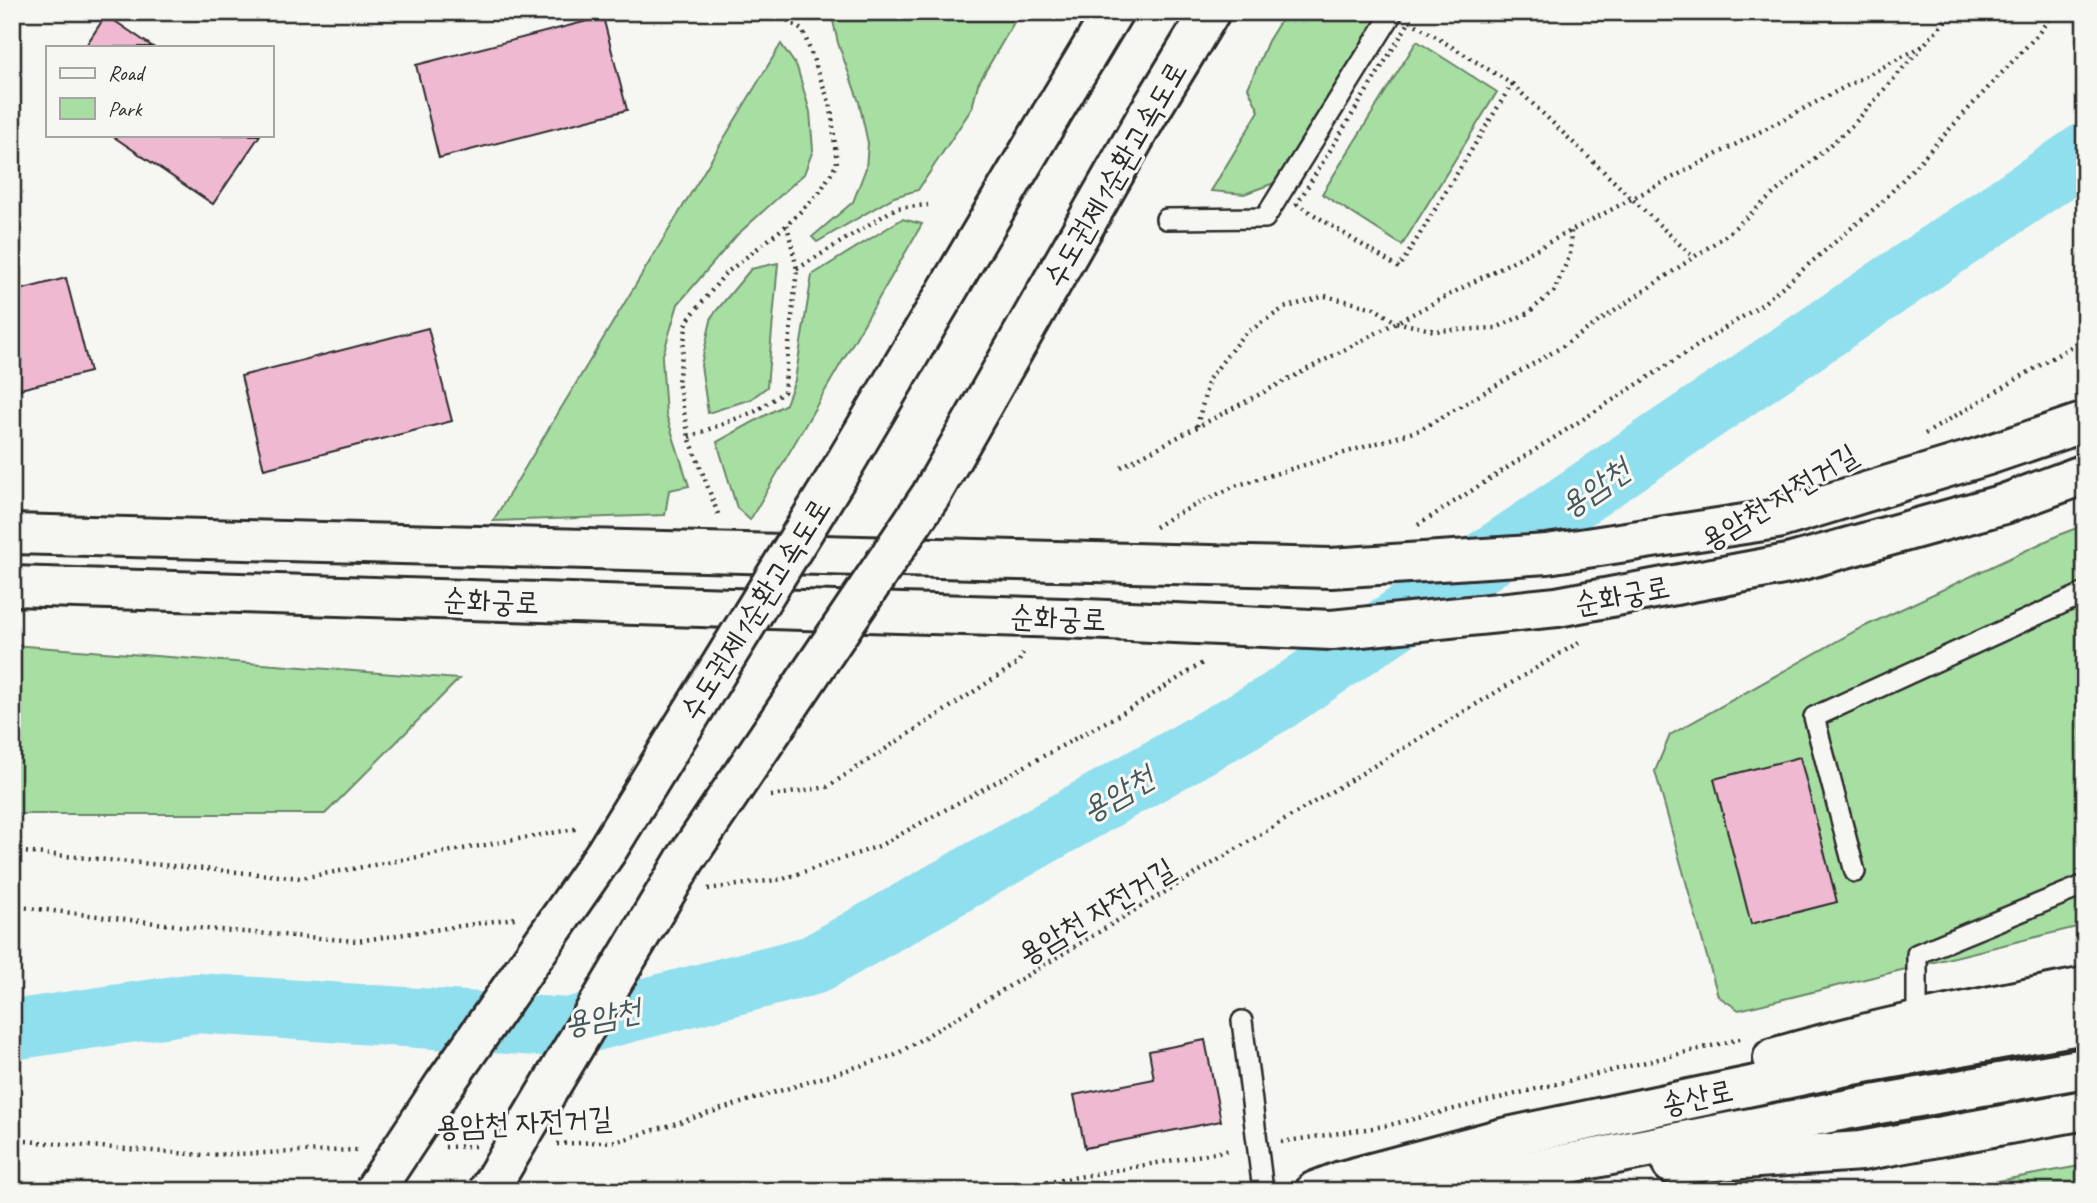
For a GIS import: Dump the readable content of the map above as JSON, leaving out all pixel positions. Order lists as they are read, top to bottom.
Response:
{
  "streets": {
    "main road": ["수도권제1순환고속도로", "순화궁로", "송산로"],
    "path": ["용암천 자전거길"]
  },
  "water": ["용암천"],
  "legend": ["Road", "Park"]
}
